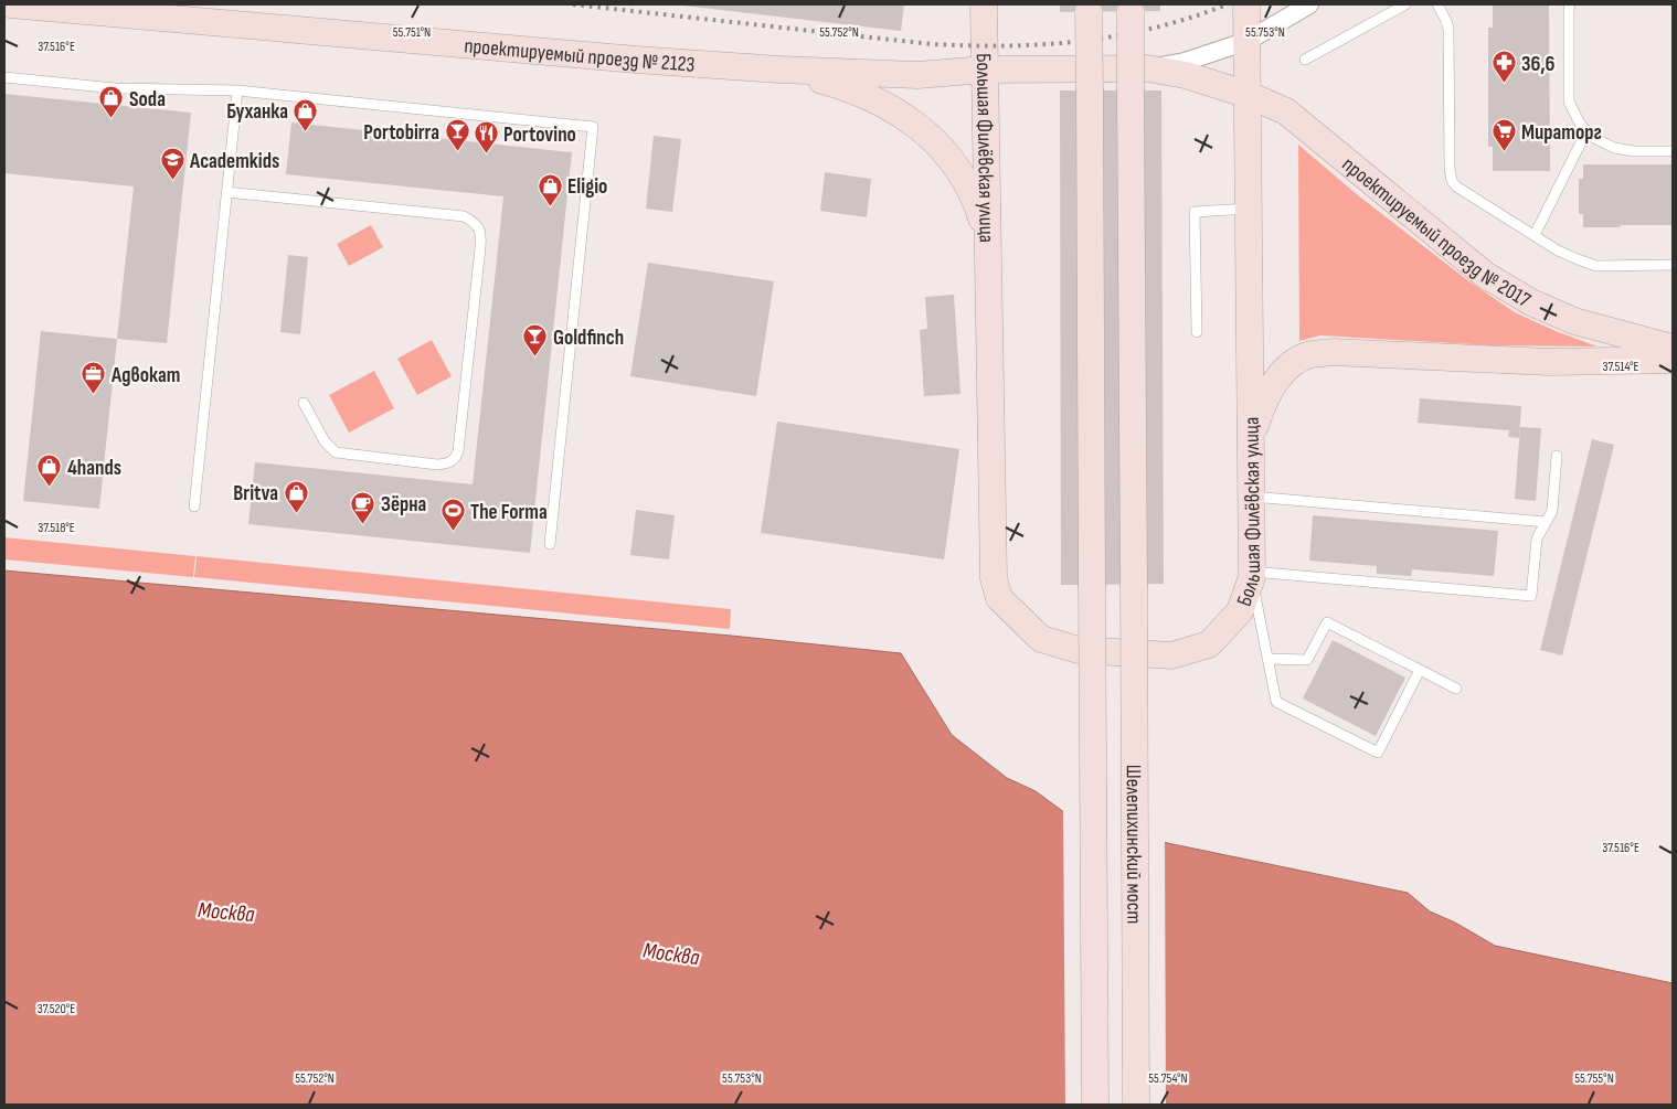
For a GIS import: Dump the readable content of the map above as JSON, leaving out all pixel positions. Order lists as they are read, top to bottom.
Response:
{
  "streets": {
    "street": [
      "проектируемый проезд № 2123",
      "Большая Филёвская улица",
      "проектируемый проезд № 2017",
      "Шелепихинский мост"
    ]
  },
  "crossings": [
    ["проектируемый проезд № 2123", "Большая Филёвская улица"],
    ["проектируемый проезд № 2123", "проектируемый проезд № 2017"],
    ["Большая Филёвская улица", "проектируемый проезд № 2017"]
  ],
  "water": ["Москва"],
  "places": {
    "pharmacy": ["36,6"],
    "shop": [
      "Soda",
      "Буханка",
      "Eligio",
      "4hands",
      "Britva"
    ],
    "bar": ["Portobirra", "Goldfinch"],
    "supermarket": ["Мираторг"],
    "restaurant": ["Portovino"],
    "school or university": ["Academkids"],
    "office": ["Адвокат"],
    "cafe": ["Зёрна"],
    "sports": ["The Forma"]
  },
  "coordinates": [
    "55.751°N",
    "55.752°N",
    "55.753°N",
    "37.516°E",
    "37.514°E",
    "37.518°E",
    "37.520°E",
    "55.754°N",
    "55.755°N"
  ]
}
